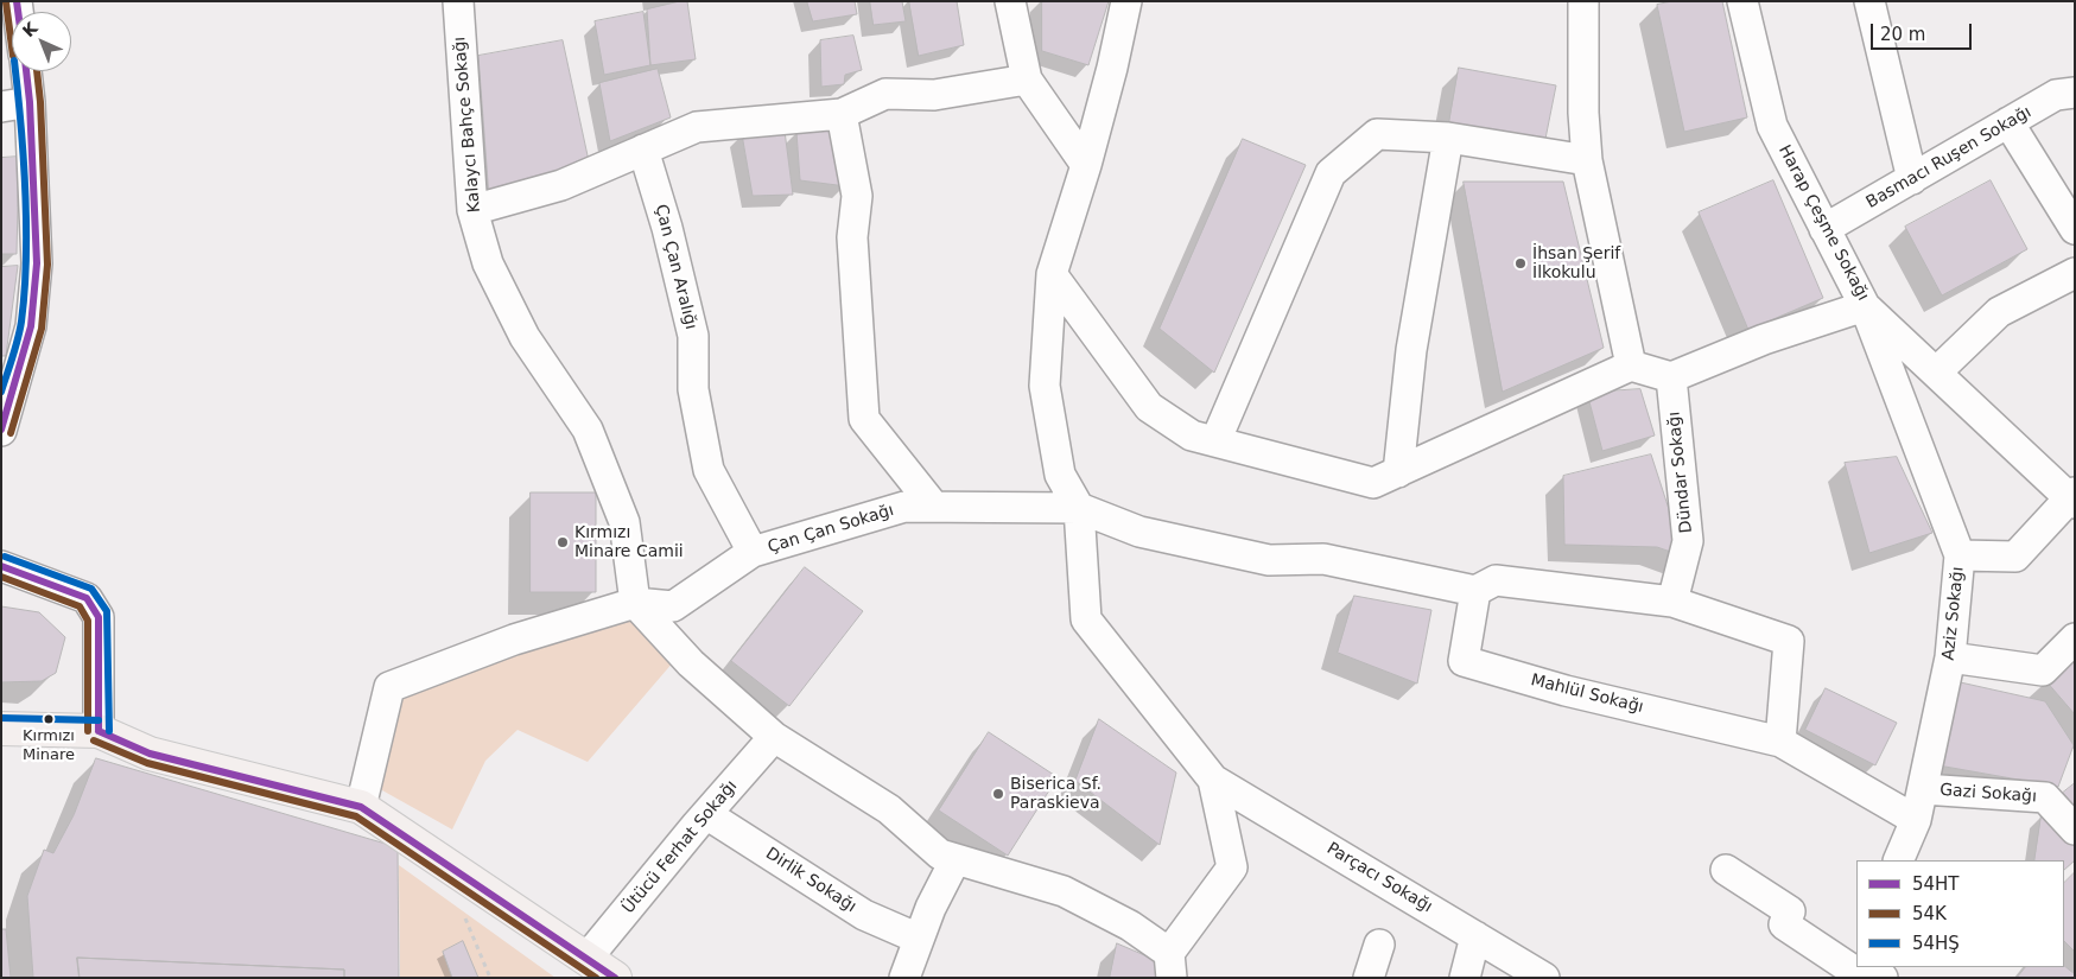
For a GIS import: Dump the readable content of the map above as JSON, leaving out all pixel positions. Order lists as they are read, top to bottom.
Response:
{
  "streets": {
    "street": [
      "Kalaycı Bahçe Sokağı",
      "Basmacı Ruşen Sokağı",
      "Harap Çeşme Sokağı",
      "Çan Çan Aralığı",
      "Dündar Sokağı",
      "Çan Çan Sokağı",
      "Aziz Sokağı",
      "Mahlül Sokağı",
      "Gazi Sokağı",
      "Ütücü Ferhat Sokağı",
      "Parçacı Sokağı",
      "Dirlik Sokağı"
    ]
  },
  "crossings": [
    ["Kalaycı Bahçe Sokağı", "Çan Çan Sokağı"],
    ["Basmacı Ruşen Sokağı", "Harap Çeşme Sokağı"],
    ["Harap Çeşme Sokağı", "Aziz Sokağı"],
    ["Çan Çan Aralığı", "Çan Çan Sokağı"],
    ["Aziz Sokağı", "Gazi Sokağı"],
    ["Ütücü Ferhat Sokağı", "Dirlik Sokağı"]
  ],
  "places": [
    "İhsan Şerif İlkokulu",
    "Kırmızı Minare Camii",
    "Kırmızı Minare",
    "Biserica Sf. Paraskieva"
  ],
  "lines": ["transit line 54HT", "transit line 54K", "transit line 54HŞ"],
  "legend": ["54HT", "54K", "54HŞ"],
  "scale_bar": "20 m",
  "north": "top left"
}
